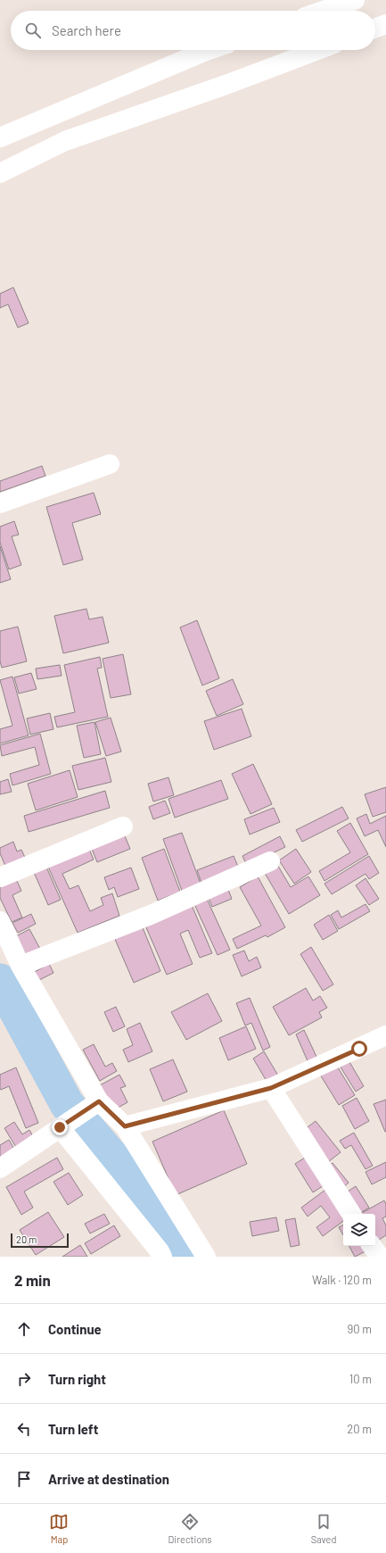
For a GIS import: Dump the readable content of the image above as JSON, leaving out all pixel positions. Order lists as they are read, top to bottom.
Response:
{
  "scale_bar": "20 m",
  "page": {
    "search": "Search here",
    "scale": "20 m",
    "heading": ["2 min", "Walk · 120 m"],
    "list": [
      ["Continue", "90 m"],
      ["Turn right", "10 m"],
      ["Turn left", "20 m"],
      "Arrive at destination"
    ],
    "nav": ["Map", "Directions", "Saved"]
  }
}
